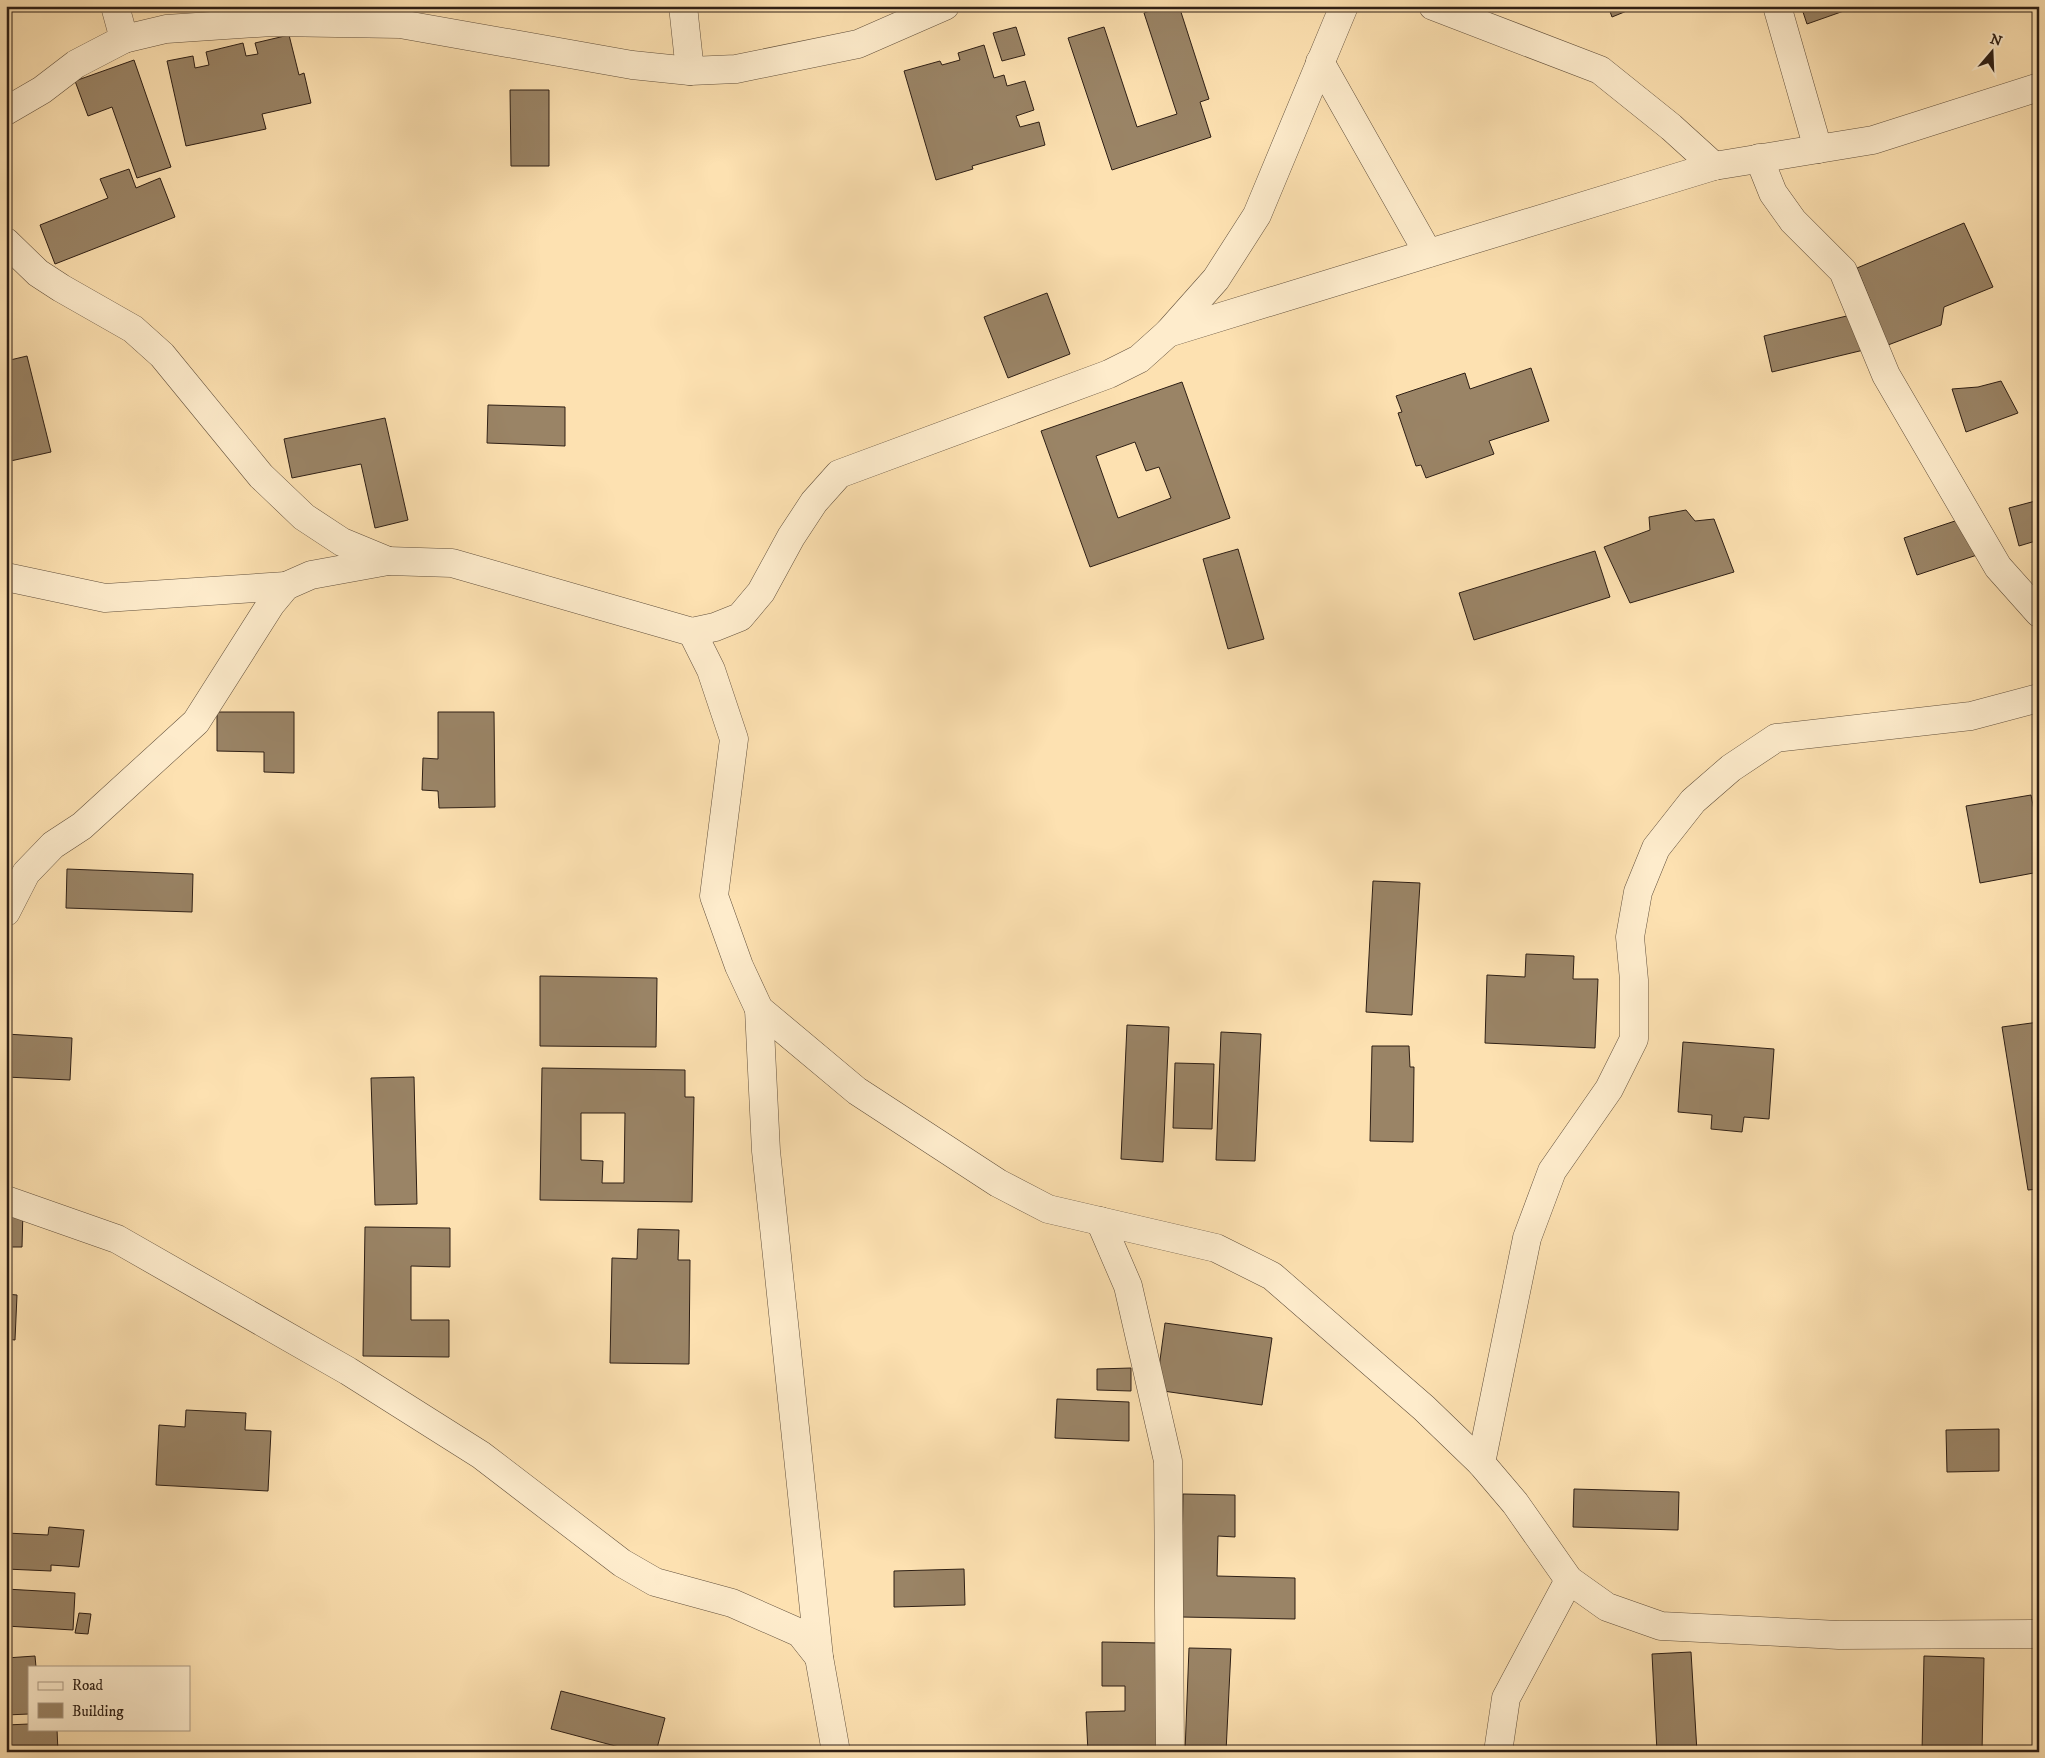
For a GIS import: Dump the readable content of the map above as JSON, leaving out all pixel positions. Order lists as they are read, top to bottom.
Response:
{
  "legend": ["Road", "Building"],
  "north": "top"
}
